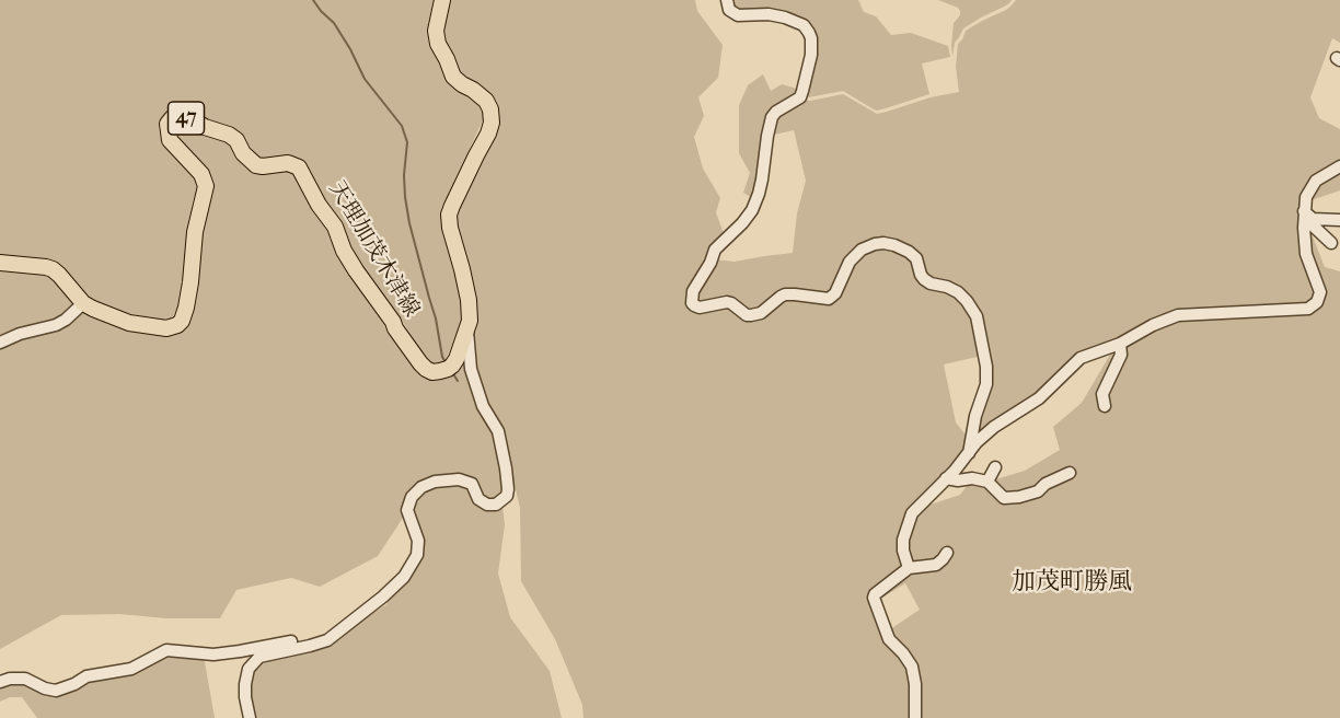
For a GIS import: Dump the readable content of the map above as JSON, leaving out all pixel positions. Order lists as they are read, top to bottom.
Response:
{
  "streets": {
    "main road": ["47", "天理加茂木津線"]
  },
  "districts": ["加茂町勝風"]
}
